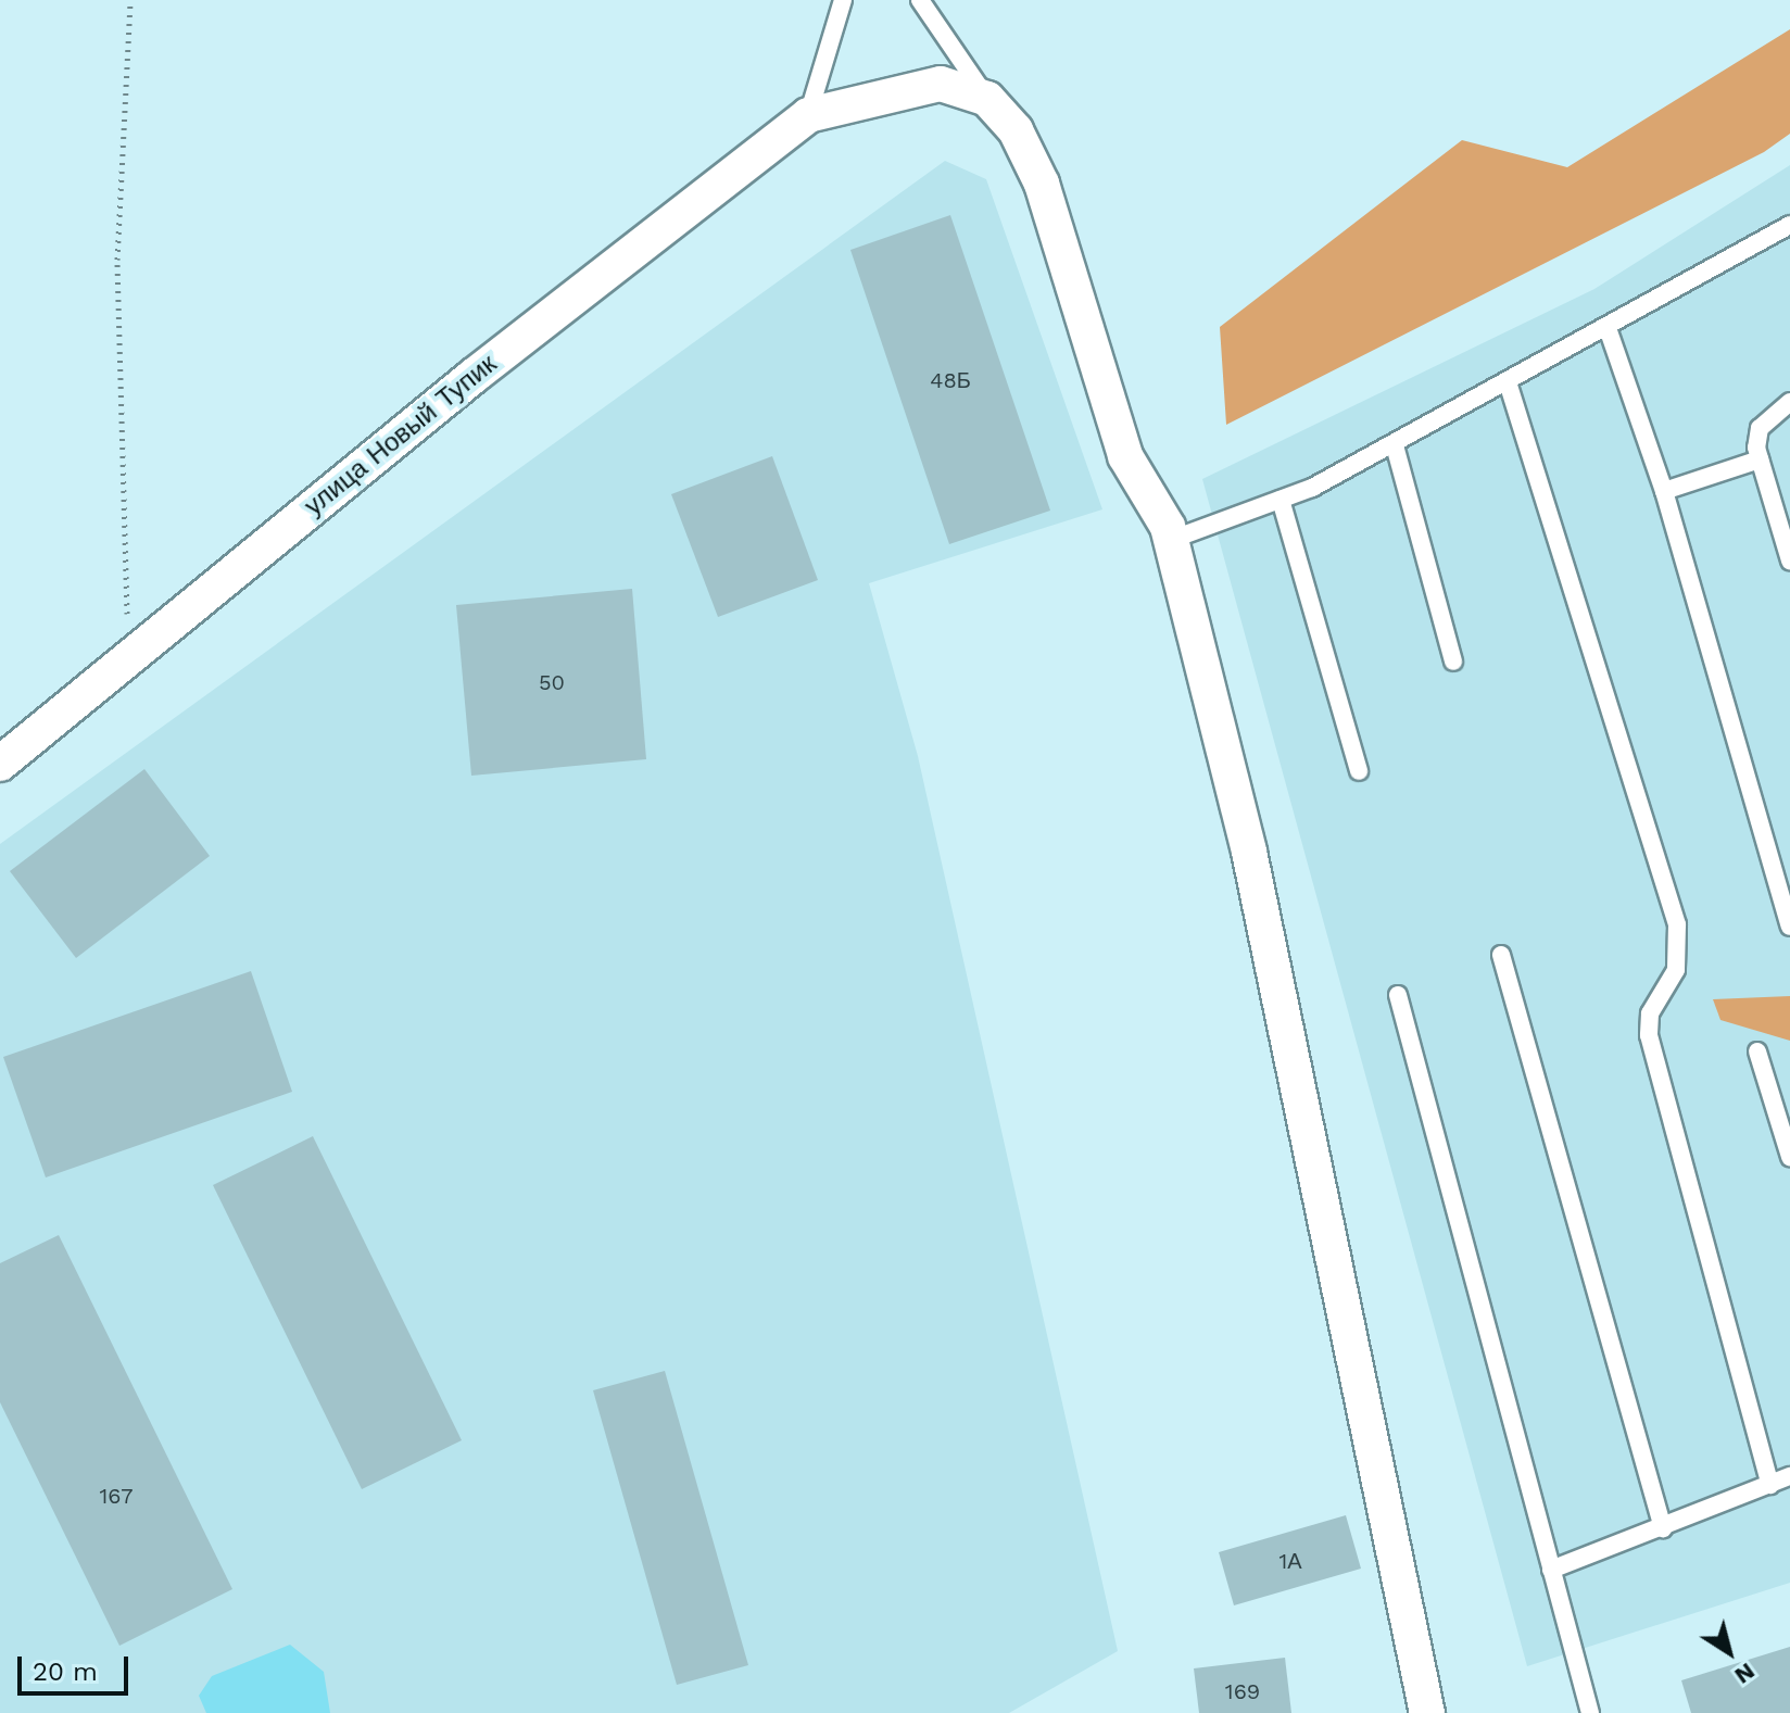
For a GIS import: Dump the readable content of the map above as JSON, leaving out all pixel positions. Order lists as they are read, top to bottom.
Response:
{
  "streets": {
    "street": ["улица Новый Тупик"]
  },
  "house_numbers": [
    "48Б",
    "50",
    "167",
    "1А",
    "169"
  ],
  "scale_bar": "20 m",
  "north": "bottom right"
}
